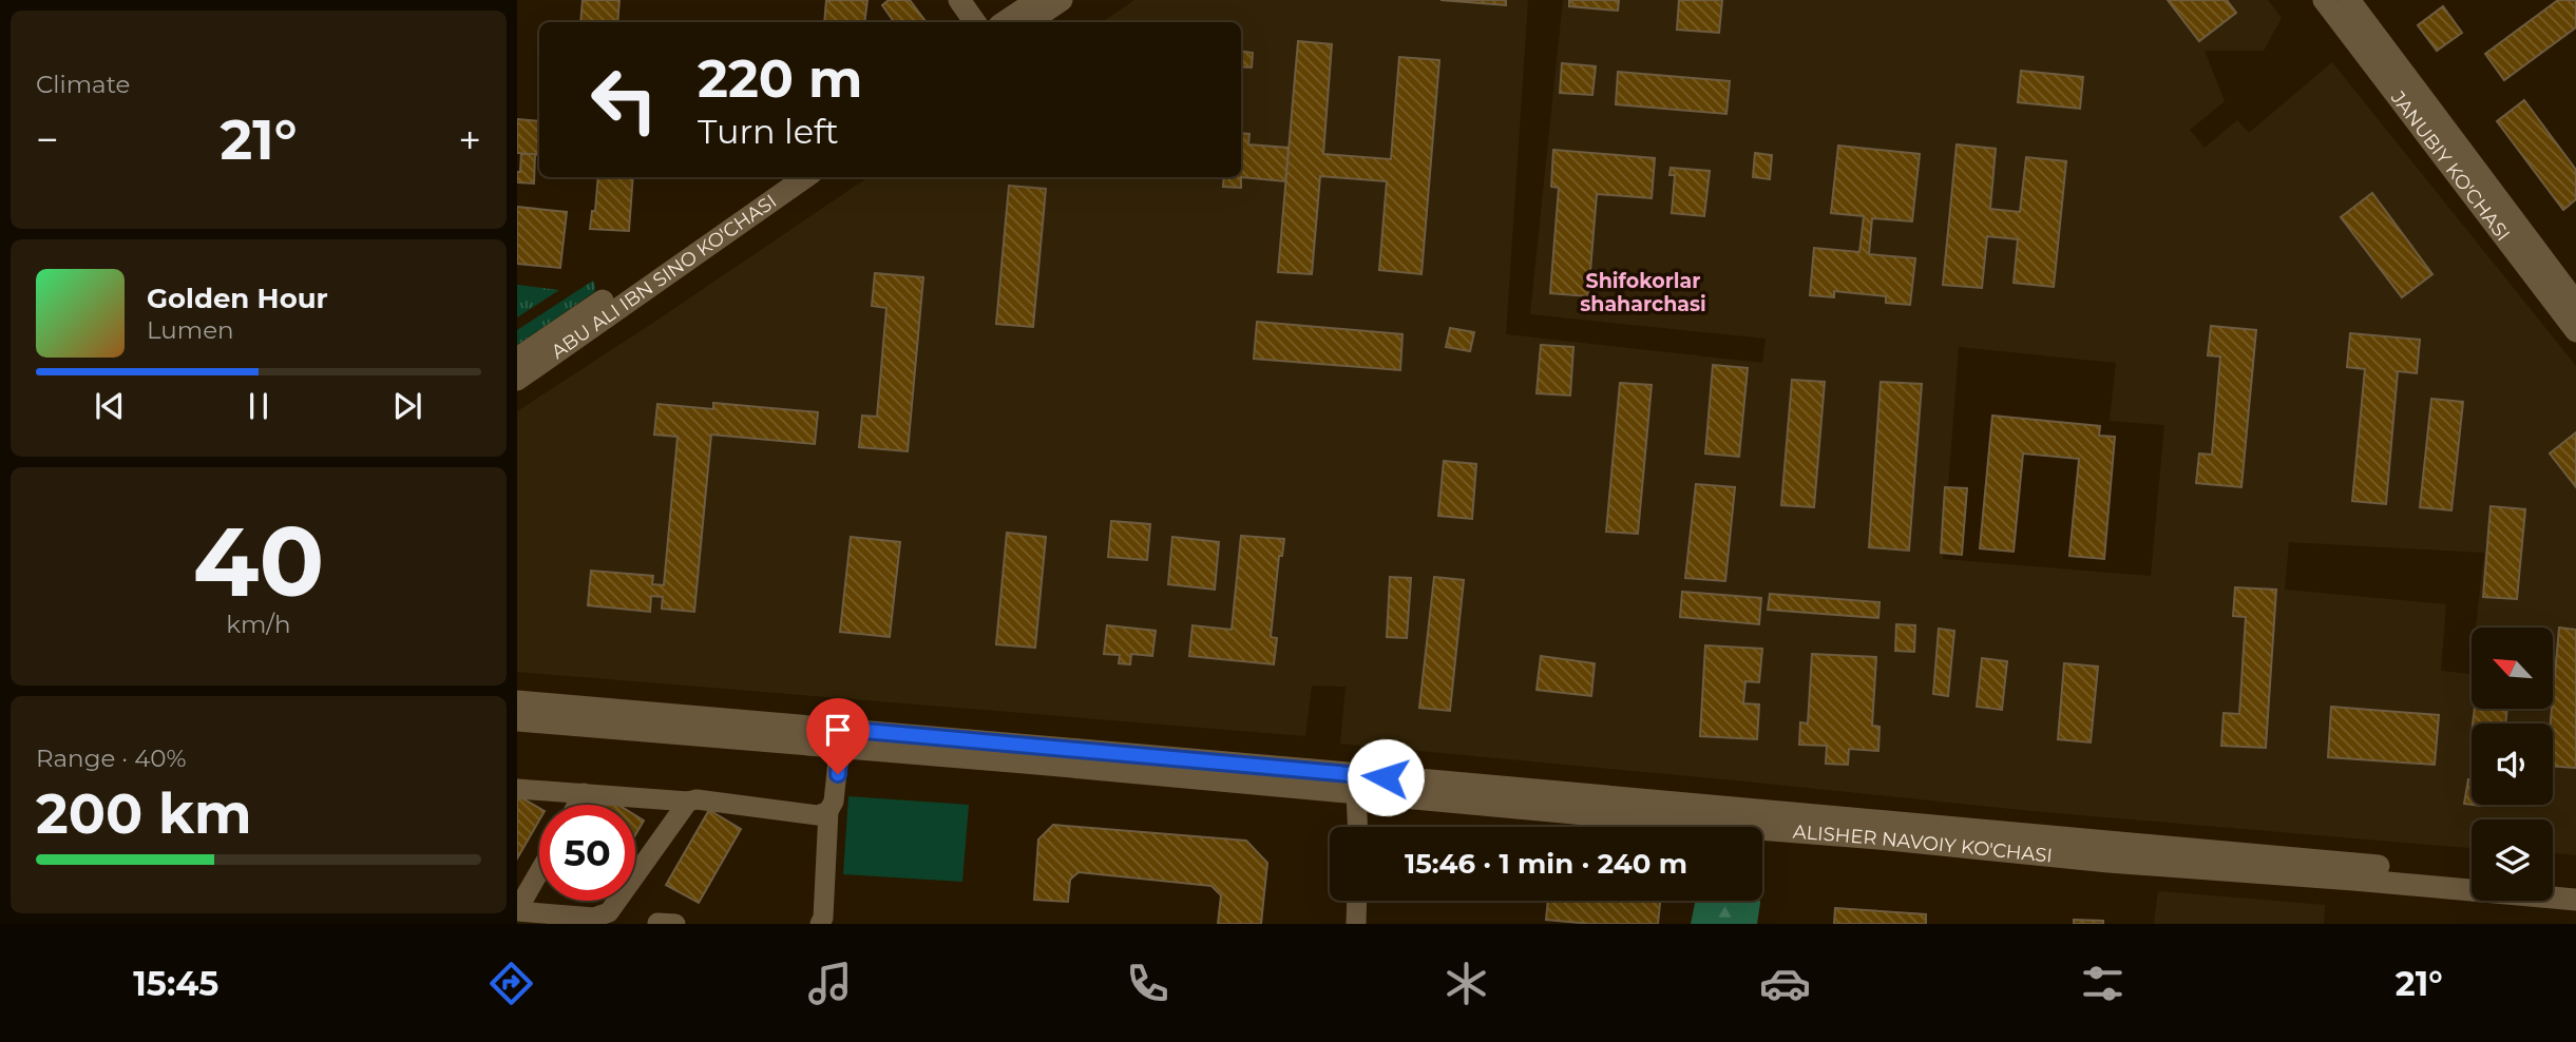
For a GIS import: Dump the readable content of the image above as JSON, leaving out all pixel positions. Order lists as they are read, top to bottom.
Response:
{
  "streets": {
    "main road": ["JANUBIY KO'CHASI", "ABU ALI IBN SINO KO'CHASI", "ALISHER NAVOIY KO'CHASI"]
  },
  "districts": ["Shifokorlar shaharchasi"],
  "north": "top left",
  "page": {
    "tile": [
      "Climate",
      ["40", "km/h"],
      ["Range · 40%", "200 km"]
    ],
    "turn": ["220 m", "Turn left"],
    "heat": ["−", "21°", "+"],
    "song": ["Golden Hour", "Lumen"],
    "limit": "50",
    "trip": "15:46 · 1 min · 240 m",
    "tabs": ["15:45", "21°"]
  }
}
